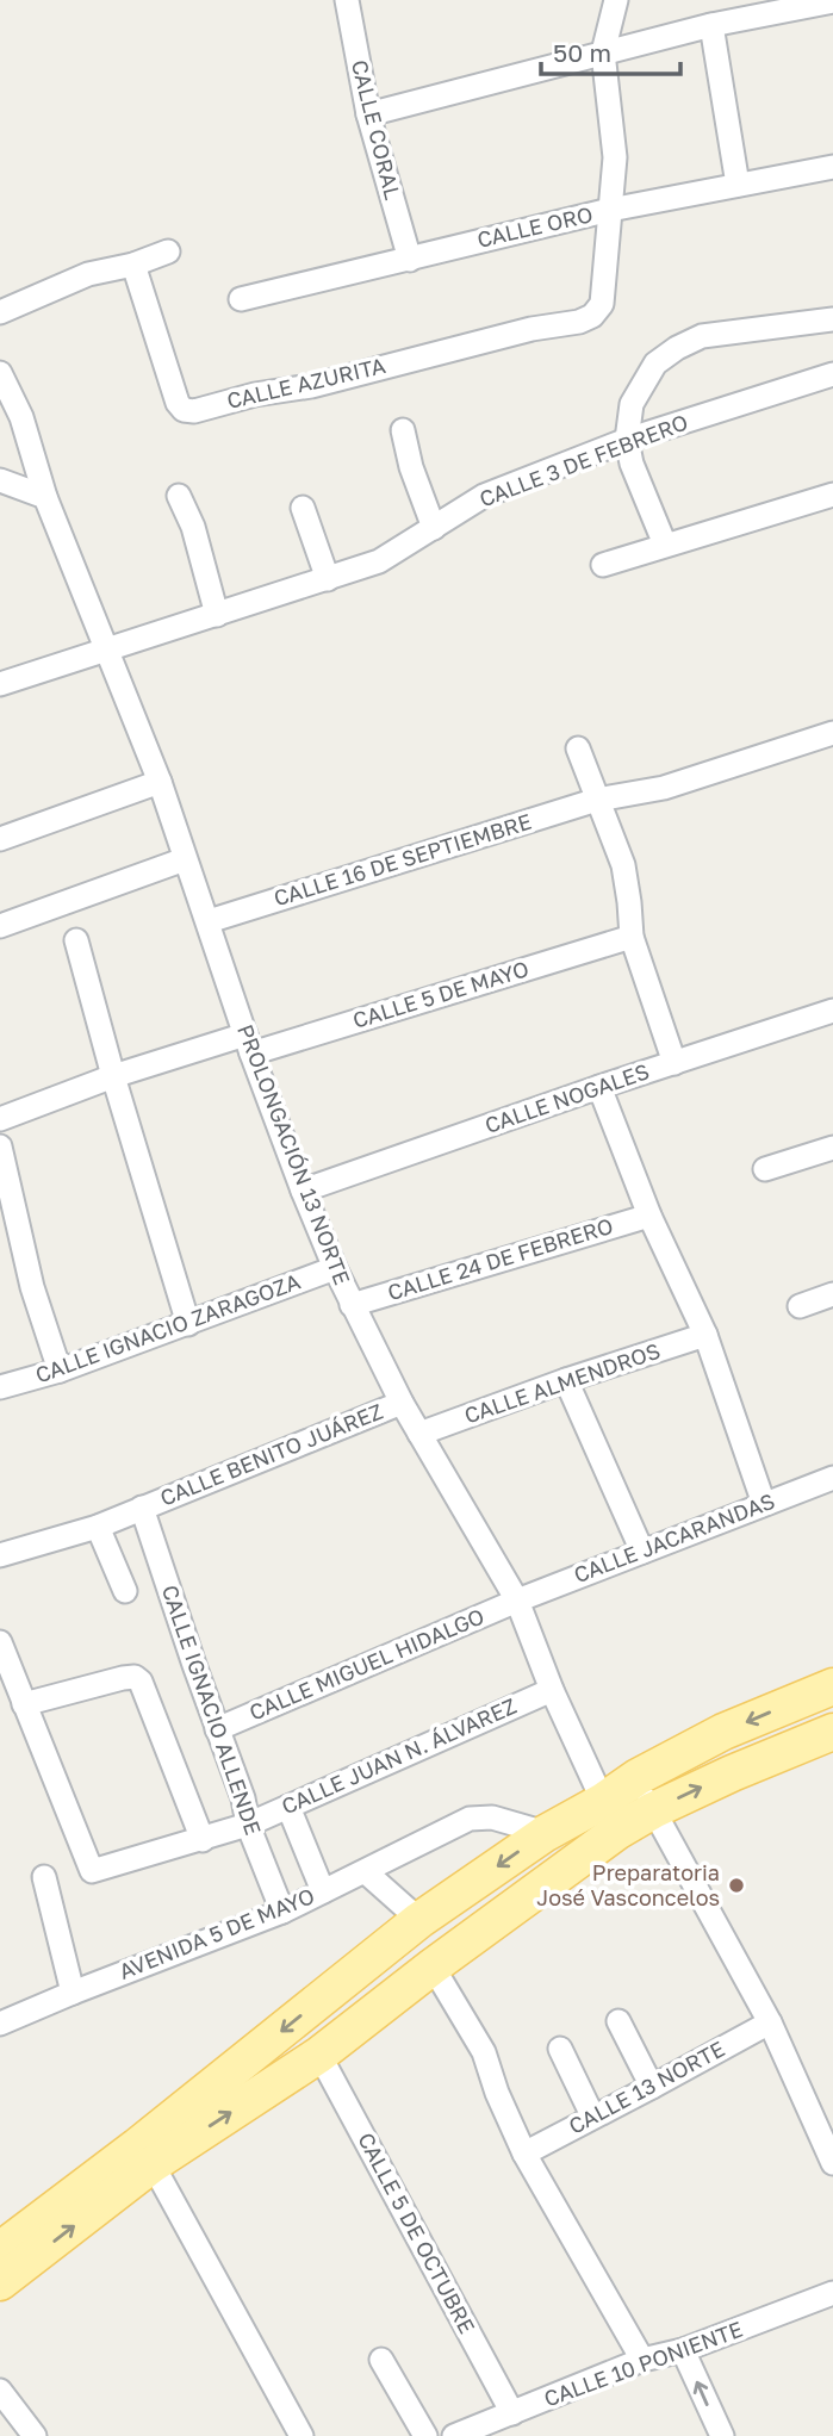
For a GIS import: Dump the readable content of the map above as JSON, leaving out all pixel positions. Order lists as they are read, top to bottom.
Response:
{
  "streets": {
    "street": [
      "CALLE CORAL",
      "CALLE ORO",
      "CALLE AZURITA",
      "CALLE 3 DE FEBRERO",
      "CALLE 16 DE SEPTIEMBRE",
      "CALLE 5 DE MAYO",
      "CALLE NOGALES",
      "PROLONGACIÓN 13 NORTE",
      "CALLE 24 DE FEBRERO",
      "CALLE IGNACIO ZARAGOZA",
      "CALLE ALMENDROS",
      "CALLE BENITO JUÁREZ",
      "CALLE JACARANDAS",
      "CALLE MIGUEL HIDALGO",
      "CALLE IGNACIO ALLENDE",
      "CALLE JUAN N. ÁLVAREZ",
      "AVENIDA 5 DE MAYO",
      "CALLE 13 NORTE",
      "CALLE 5 DE OCTUBRE",
      "CALLE 10 PONIENTE"
    ]
  },
  "crossings": [
    ["CALLE CORAL", "CALLE ORO"],
    ["CALLE ORO", "CALLE AZURITA"],
    ["CALLE 3 DE FEBRERO", "PROLONGACIÓN 13 NORTE"],
    ["CALLE 16 DE SEPTIEMBRE", "PROLONGACIÓN 13 NORTE"],
    ["CALLE 5 DE MAYO", "PROLONGACIÓN 13 NORTE"],
    ["CALLE NOGALES", "PROLONGACIÓN 13 NORTE"],
    ["PROLONGACIÓN 13 NORTE", "CALLE 24 DE FEBRERO"],
    ["PROLONGACIÓN 13 NORTE", "CALLE IGNACIO ZARAGOZA"],
    ["PROLONGACIÓN 13 NORTE", "CALLE ALMENDROS"],
    ["PROLONGACIÓN 13 NORTE", "CALLE BENITO JUÁREZ"],
    ["PROLONGACIÓN 13 NORTE", "CALLE JACARANDAS"],
    ["PROLONGACIÓN 13 NORTE", "CALLE MIGUEL HIDALGO"],
    ["PROLONGACIÓN 13 NORTE", "CALLE JUAN N. ÁLVAREZ"],
    ["CALLE BENITO JUÁREZ", "CALLE IGNACIO ALLENDE"],
    ["CALLE JACARANDAS", "CALLE MIGUEL HIDALGO"],
    ["CALLE MIGUEL HIDALGO", "CALLE IGNACIO ALLENDE"],
    ["CALLE IGNACIO ALLENDE", "CALLE JUAN N. ÁLVAREZ"],
    ["CALLE IGNACIO ALLENDE", "AVENIDA 5 DE MAYO"],
    ["CALLE 5 DE OCTUBRE", "CALLE 10 PONIENTE"]
  ],
  "places": ["Preparatoria José Vasconcelos"],
  "scale_bar": "50 m"
}
